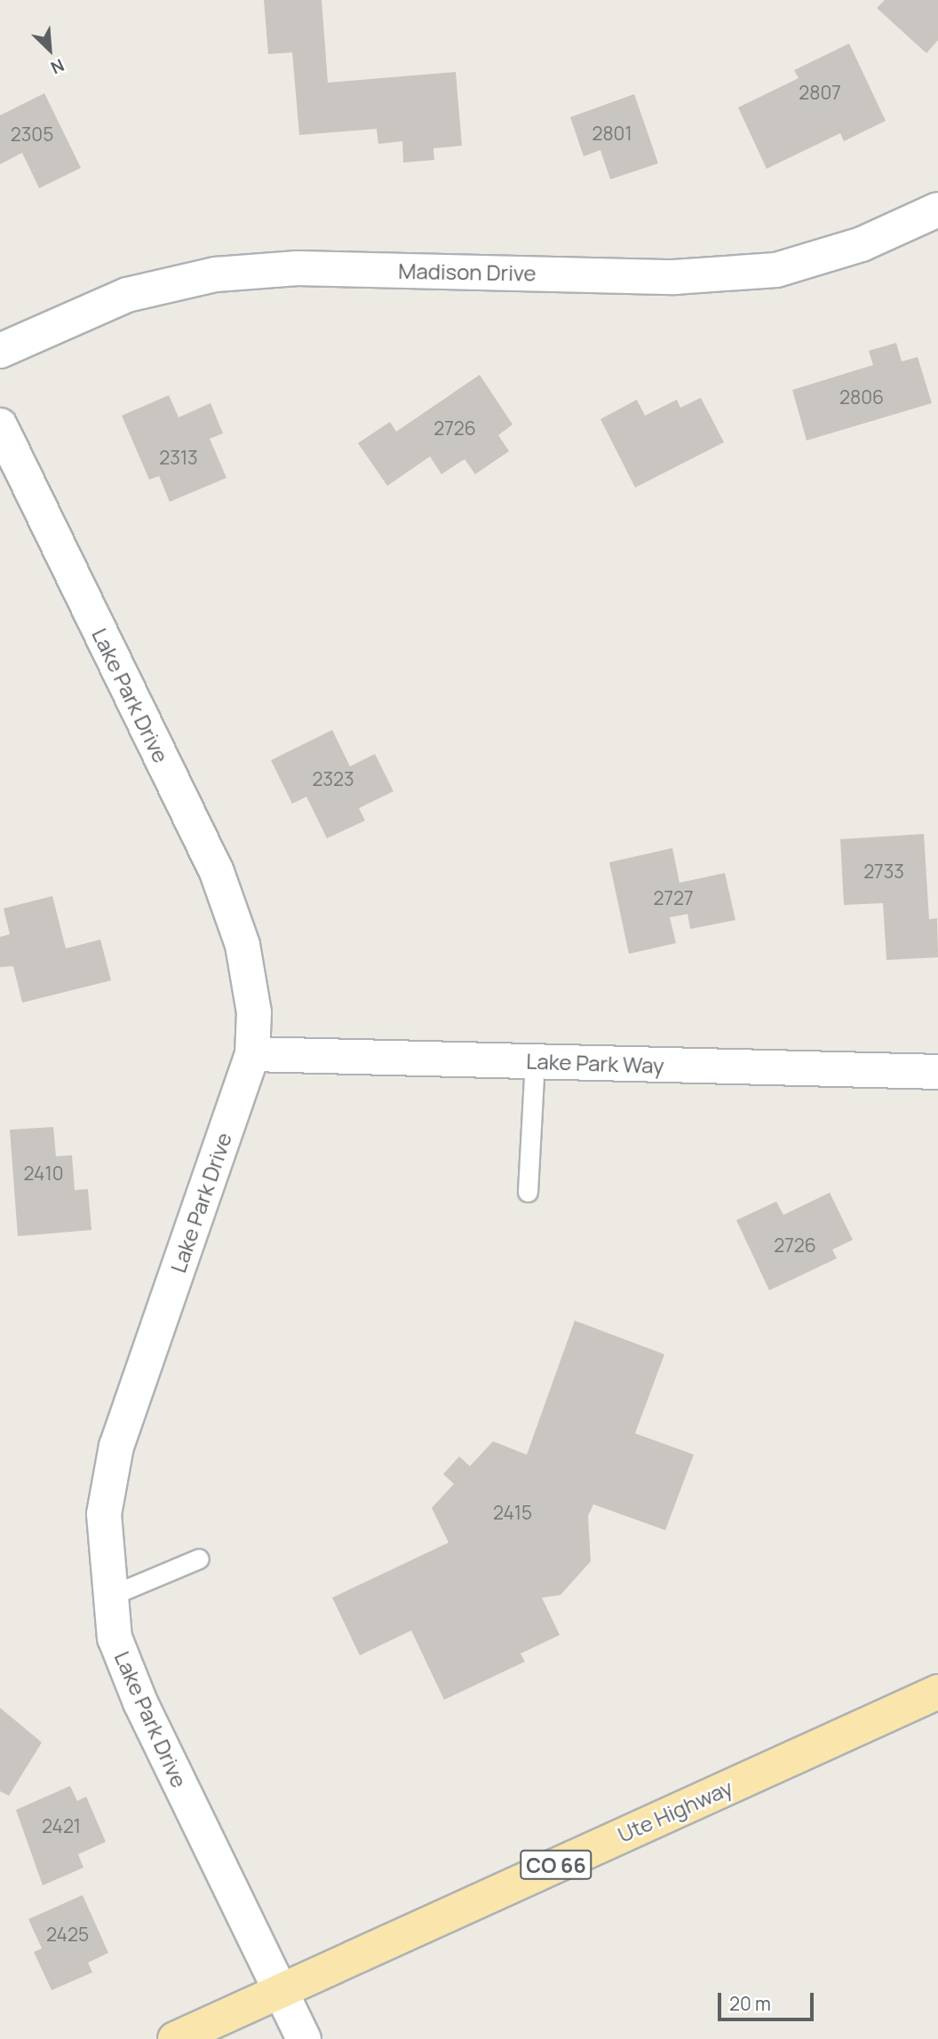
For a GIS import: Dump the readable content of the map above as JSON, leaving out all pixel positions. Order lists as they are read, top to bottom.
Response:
{
  "streets": {
    "main road": ["Ute Highway", "CO 66"],
    "street": ["Madison Drive", "Lake Park Drive", "Lake Park Way"]
  },
  "crossings": [
    ["Lake Park Drive", "Lake Park Way"],
    ["Lake Park Drive", "Ute Highway"]
  ],
  "house_numbers": [
    "2807",
    "2801",
    "2305",
    "2806",
    "2726",
    "2313",
    "2323",
    "2733",
    "2727",
    "2410",
    "2726",
    "2415",
    "2421",
    "2425"
  ],
  "scale_bar": "20 m",
  "north": "bottom right"
}
